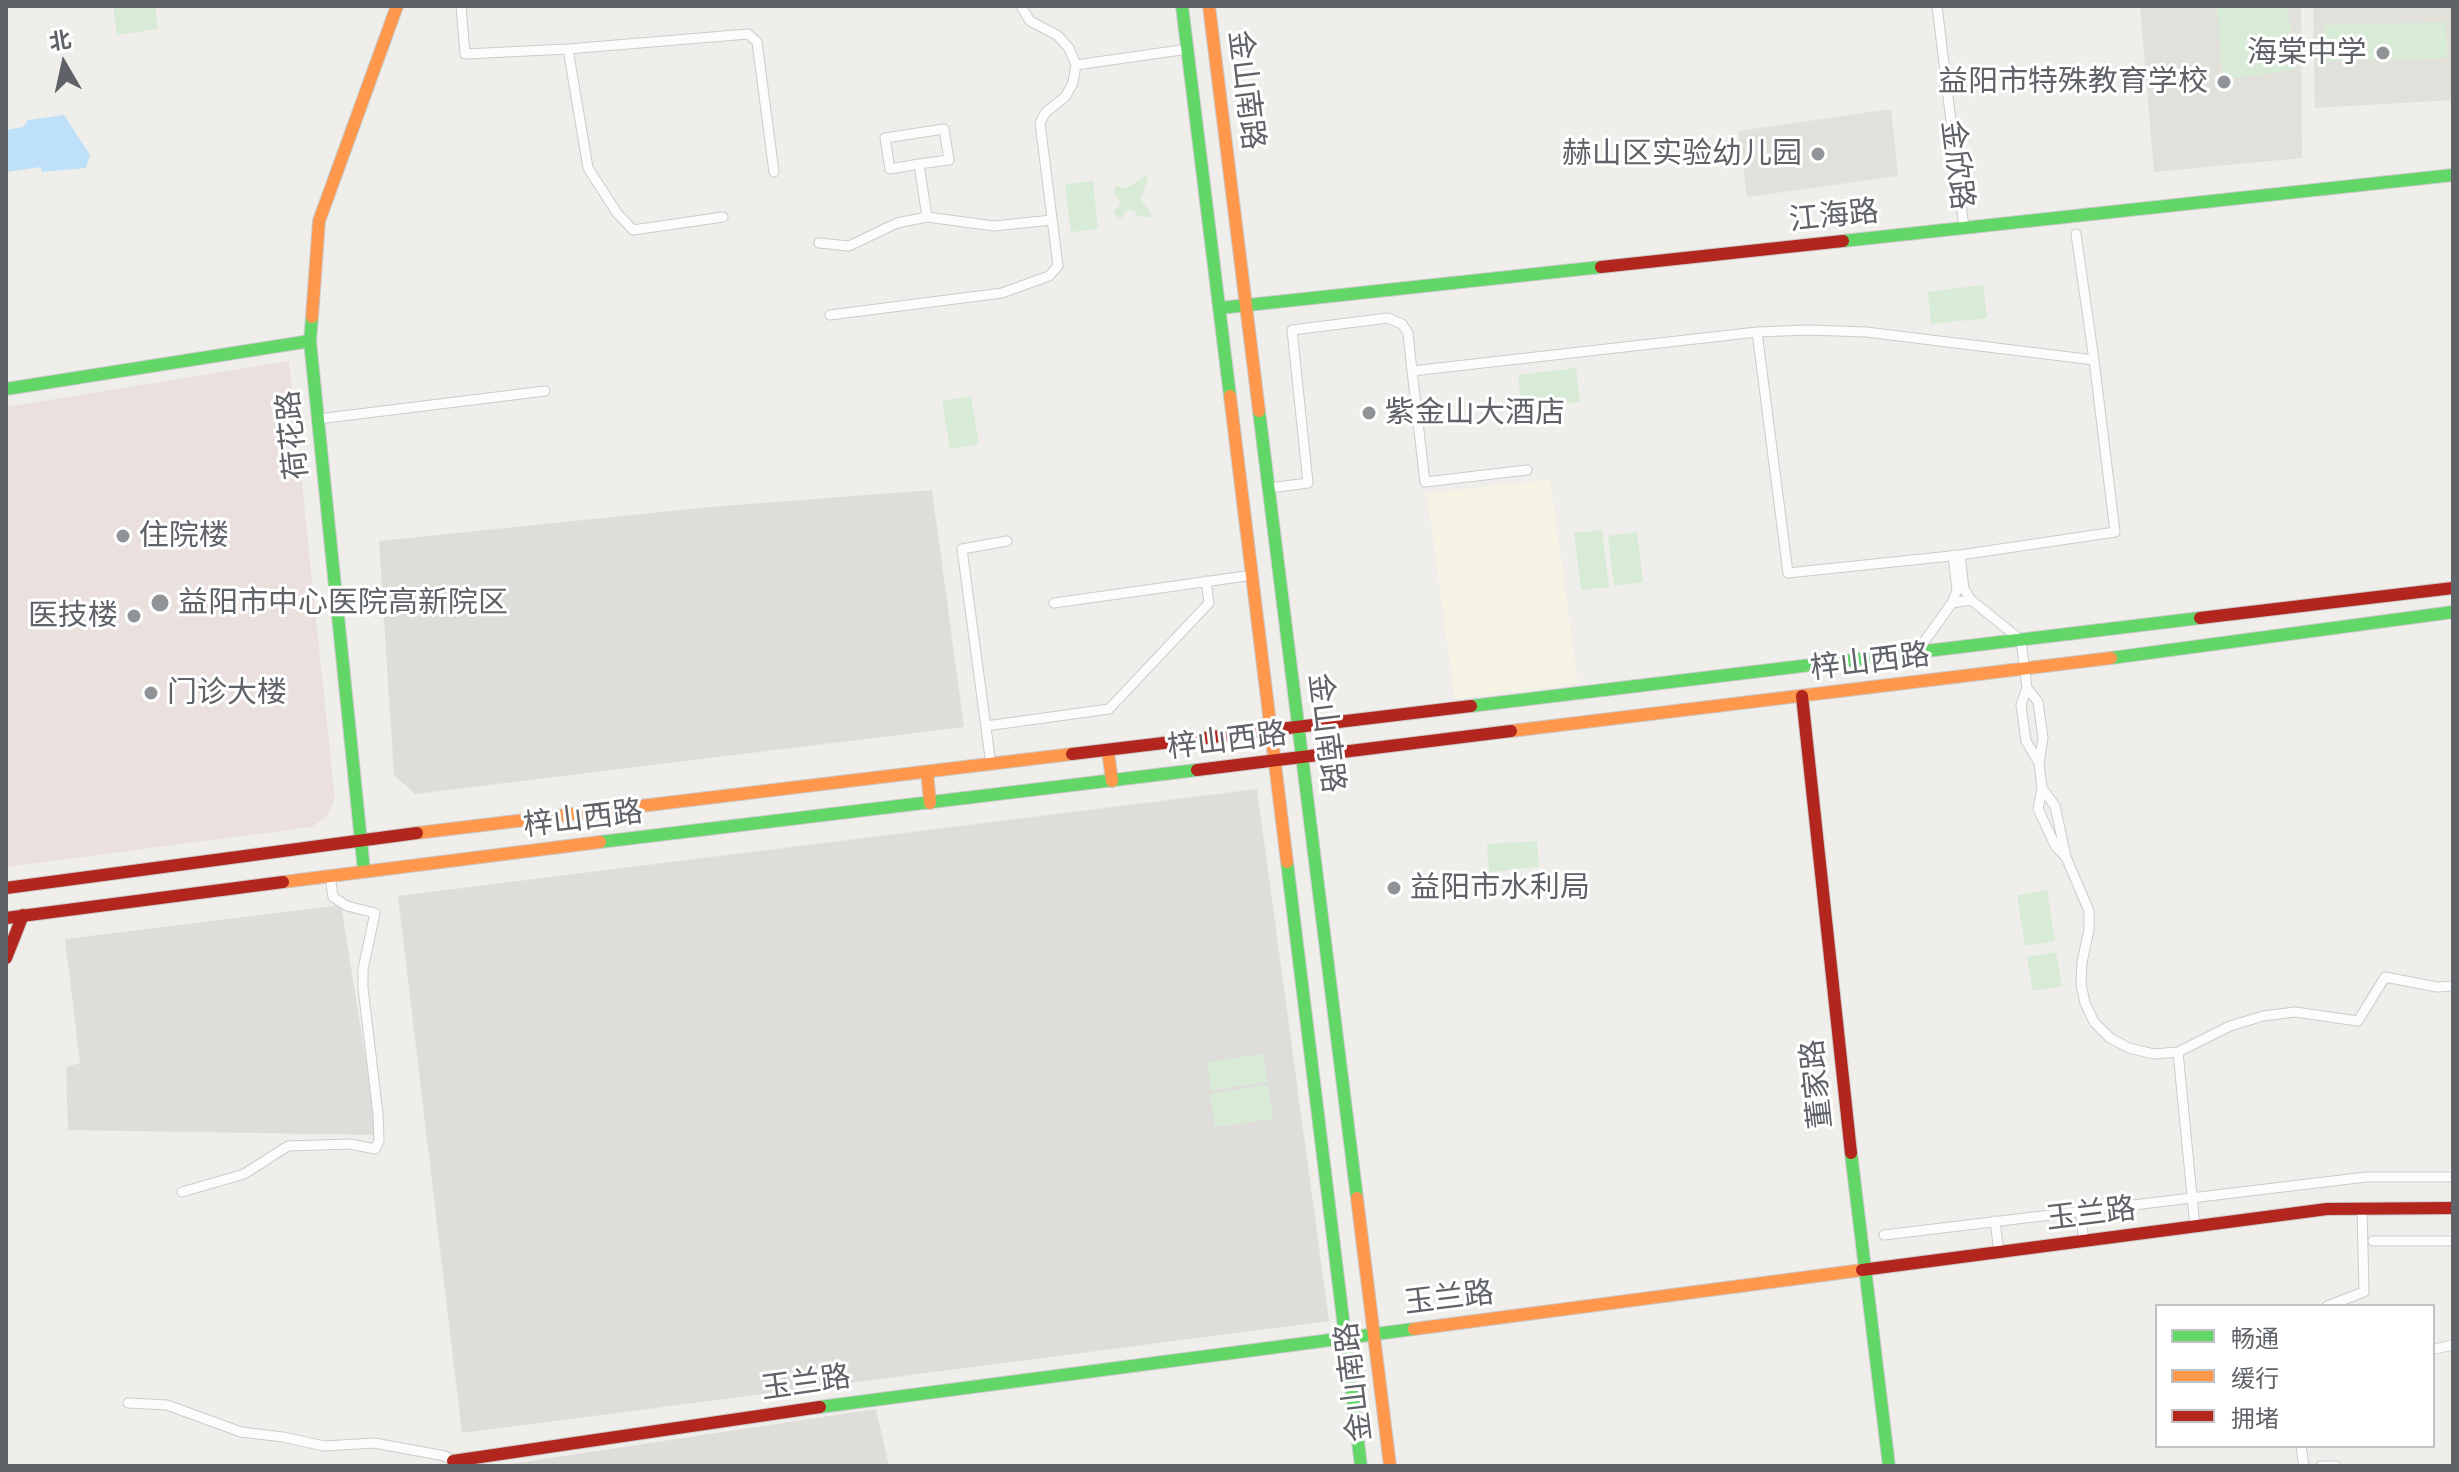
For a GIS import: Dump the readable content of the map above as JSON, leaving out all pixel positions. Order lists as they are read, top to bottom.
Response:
{
  "streets": {
    "main road": [
      "金山南路",
      "江海路",
      "荷花路",
      "梓山西路",
      "董家路",
      "玉兰路"
    ],
    "street": ["金欣路"]
  },
  "crossings": [
    ["金山南路", "江海路"],
    ["金山南路", "梓山西路"],
    ["金山南路", "玉兰路"],
    ["金欣路", "江海路"],
    ["荷花路", "梓山西路"],
    ["梓山西路", "董家路"],
    ["董家路", "玉兰路"]
  ],
  "places": [
    "海棠中学",
    "益阳市特殊教育学校",
    "赫山区实验幼儿园",
    "紫金山大酒店",
    "住院楼",
    "益阳市中心医院高新院区",
    "医技楼",
    "门诊大楼",
    "益阳市水利局"
  ],
  "legend": ["畅通", "缓行", "拥堵"],
  "north": "top"
}
